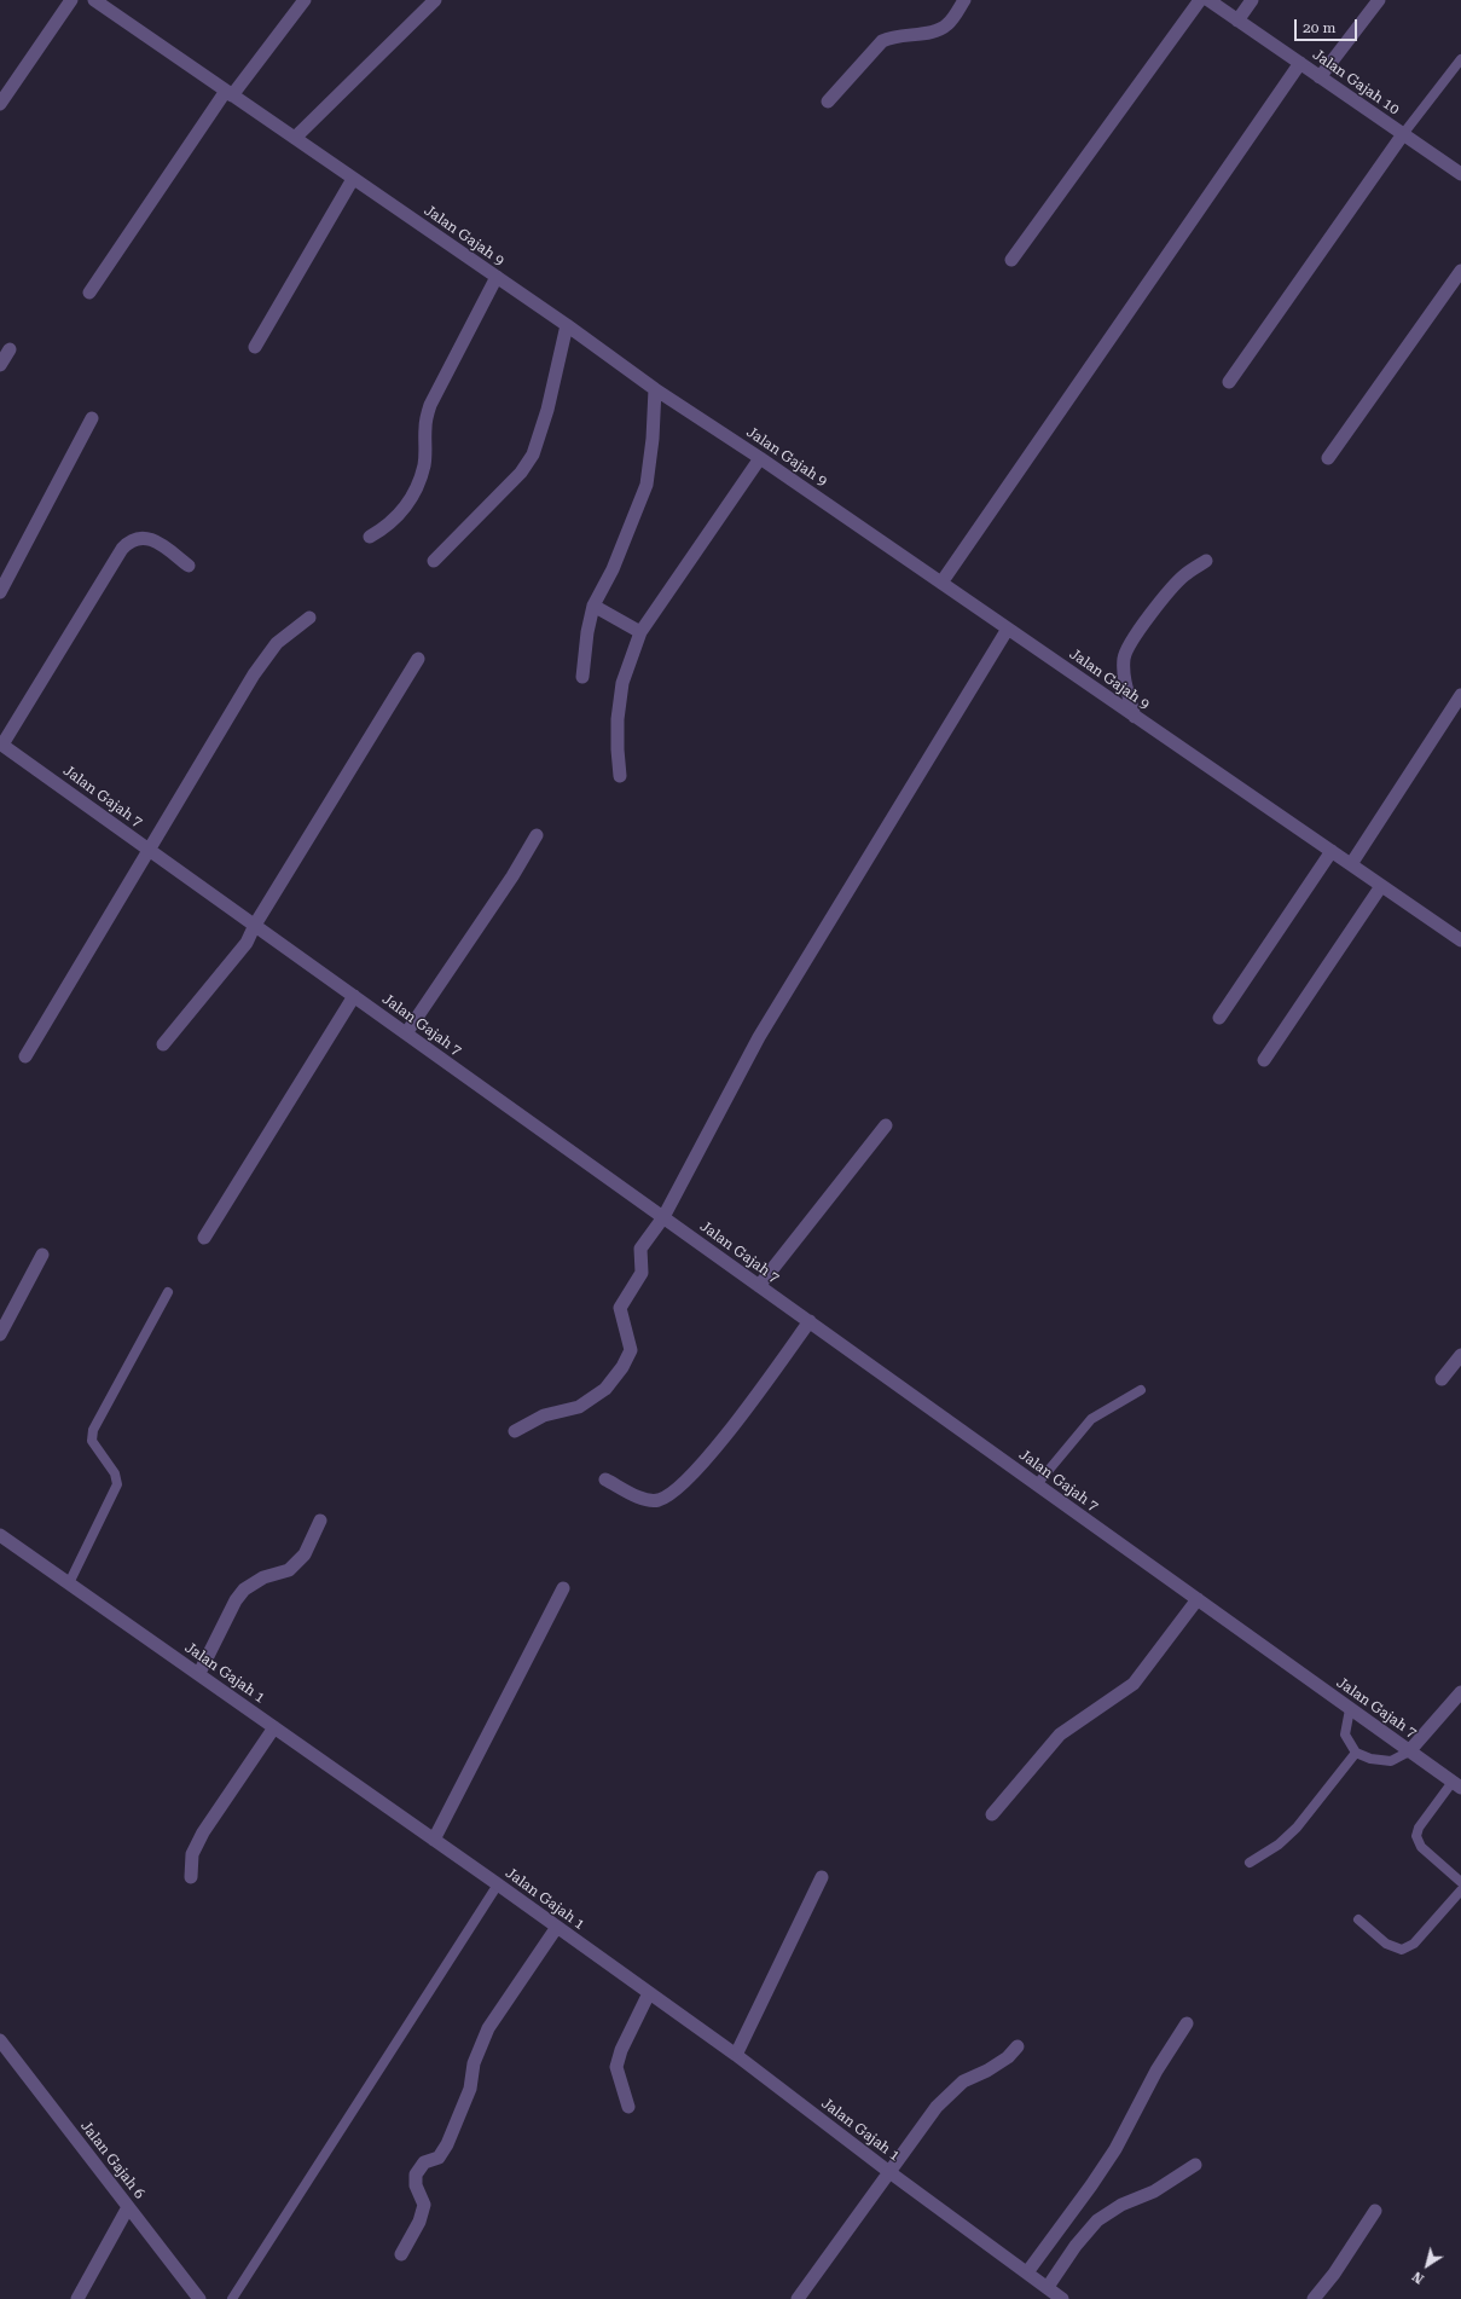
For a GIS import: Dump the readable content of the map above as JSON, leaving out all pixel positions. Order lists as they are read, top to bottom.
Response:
{
  "streets": {
    "street": [
      "Jalan Gajah 10",
      "Jalan Gajah 9",
      "Jalan Gajah 7",
      "Jalan Gajah 1",
      "Jalan Gajah 6"
    ]
  },
  "scale_bar": "20 m",
  "north": "bottom left"
}
